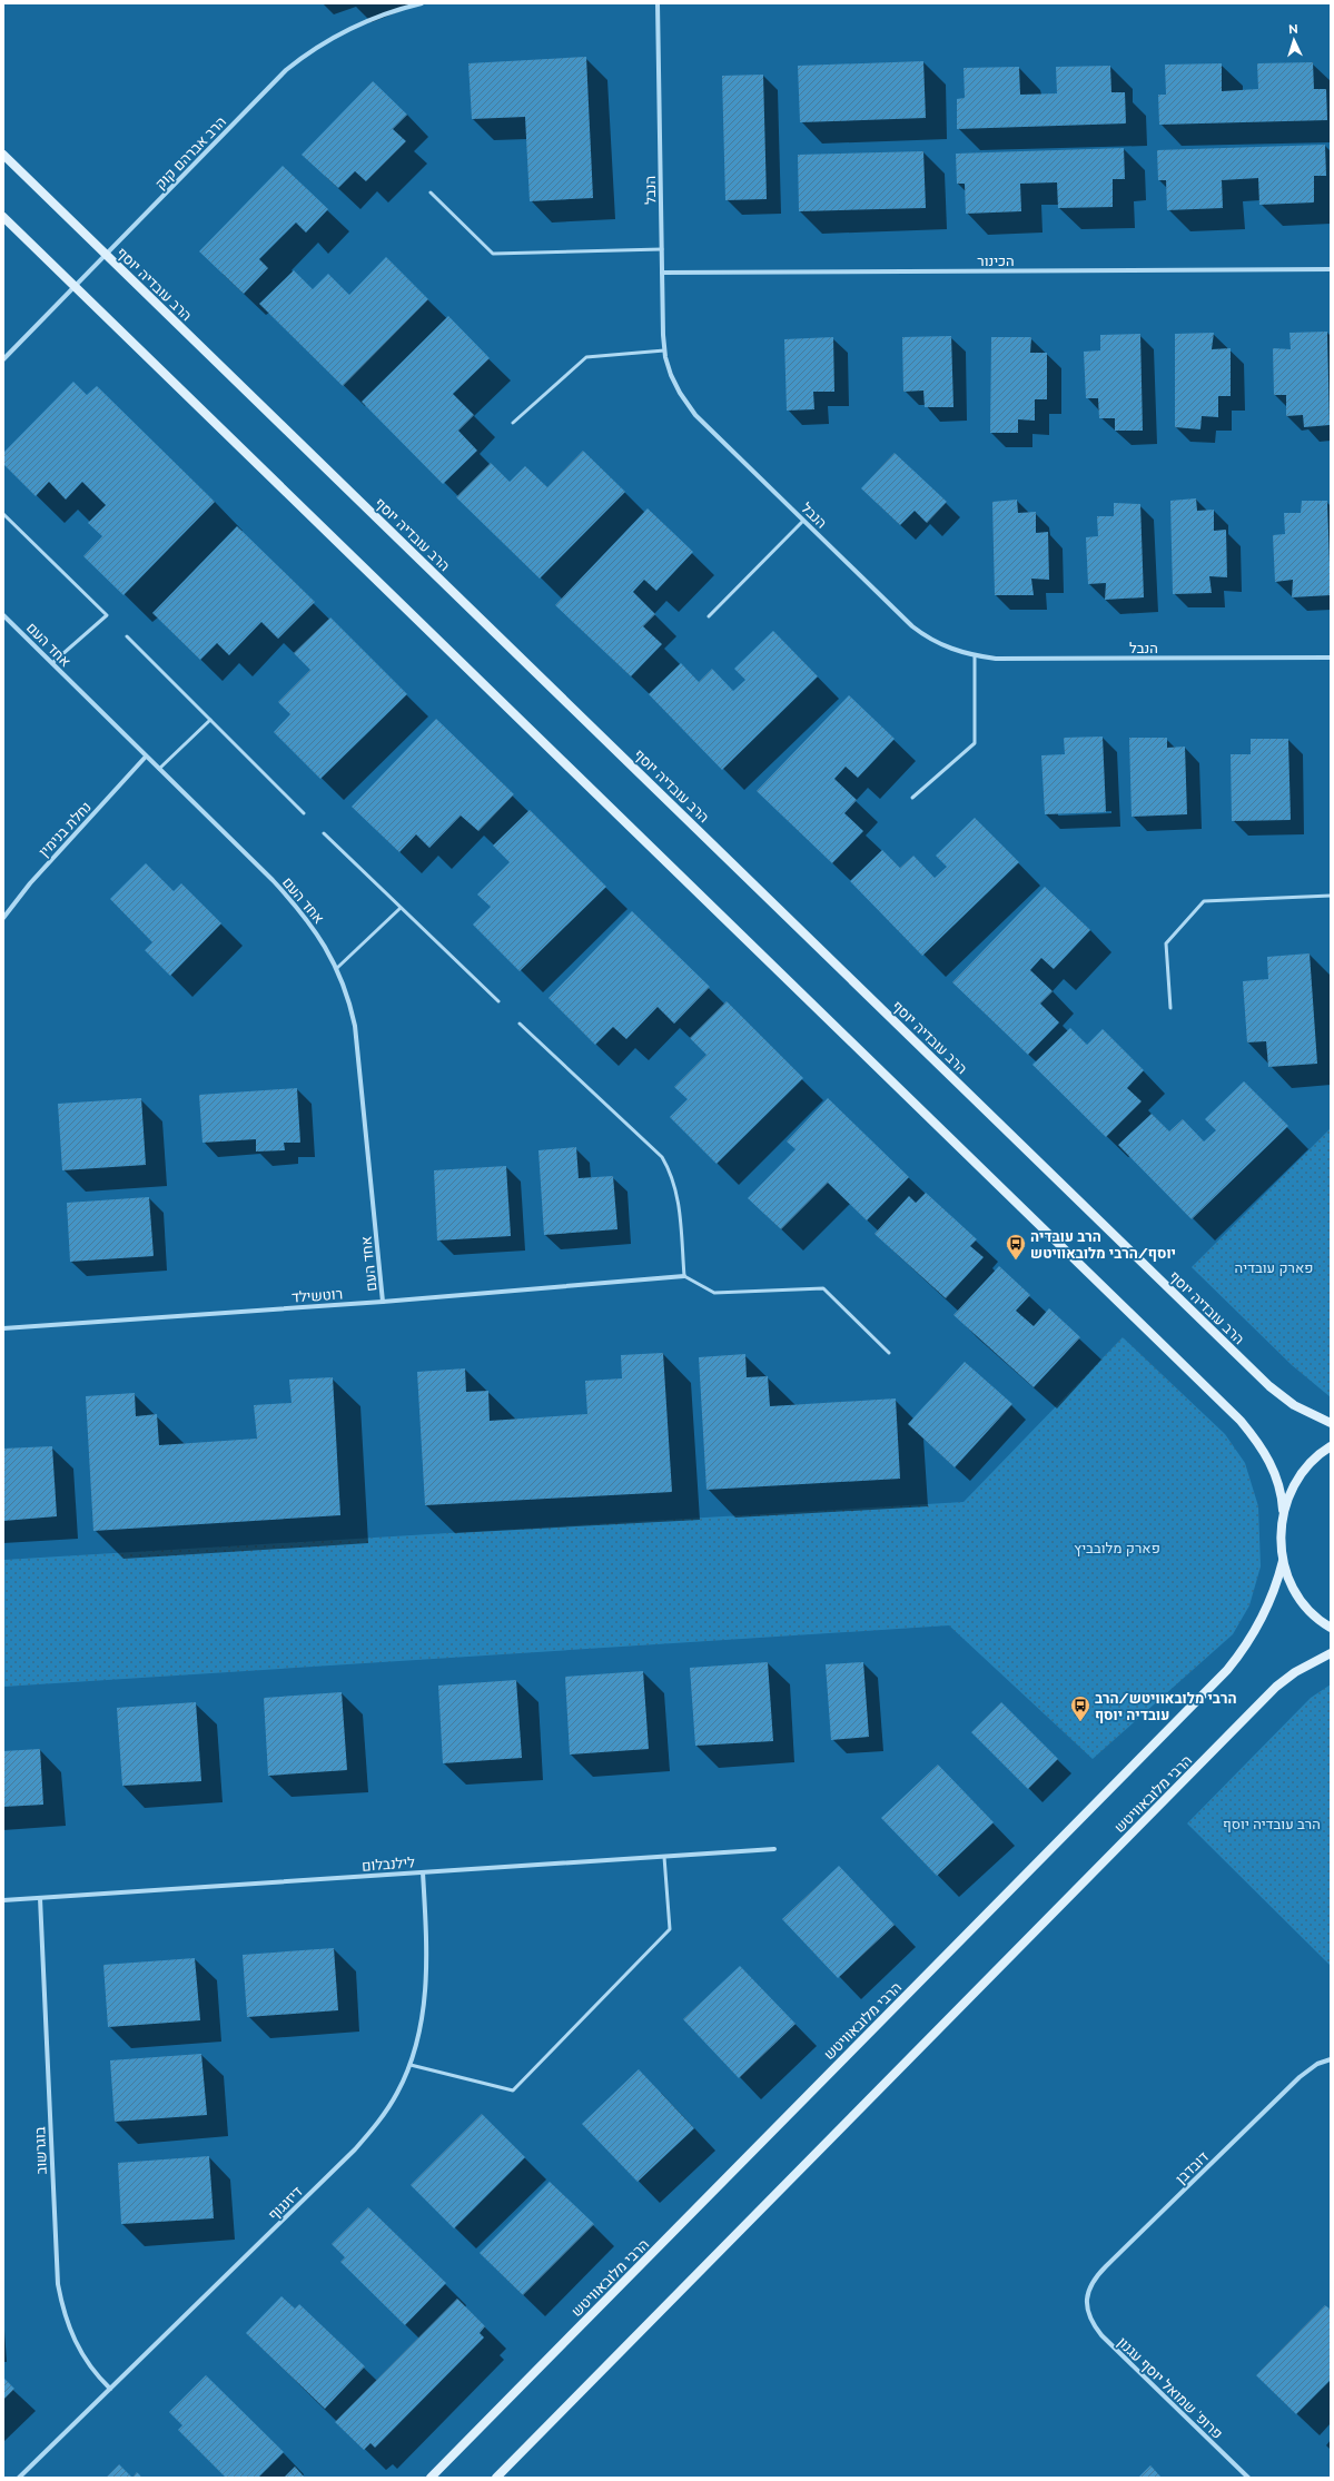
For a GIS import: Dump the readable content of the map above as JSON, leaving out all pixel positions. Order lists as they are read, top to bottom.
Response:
{
  "streets": {
    "street": [
      "הרב אברהם קוק",
      "הנבל",
      "הכינור",
      "הרב עובדיה יוסף",
      "אחד העם",
      "נחלת בנימין",
      "רוטשילד",
      "הרבי מלובאוויטש",
      "לילנבלום",
      "בוגרשוב",
      "דובדבן",
      "דיזנגוף",
      "פרופ' שמואל יוסף עגנון"
    ]
  },
  "crossings": [
    ["הרב אברהם קוק", "הרב עובדיה יוסף"],
    ["הנבל", "הכינור"],
    ["אחד העם", "נחלת בנימין"],
    ["אחד העם", "רוטשילד"],
    ["לילנבלום", "בוגרשוב"],
    ["לילנבלום", "דיזנגוף"],
    ["בוגרשוב", "דיזנגוף"],
    ["דובדבן", "פרופ' שמואל יוסף עגנון"]
  ],
  "parks": ["פארק עובדיה", "פארק מלובביץ", "הרב עובדיה יוסף"],
  "places": {
    "bus stop": ["הרב עובדיה יוסף/הרבי מלובאוויטש", "הרבי מלובאוויטש/הרב עובדיה יוסף"]
  },
  "north": "top"
}
